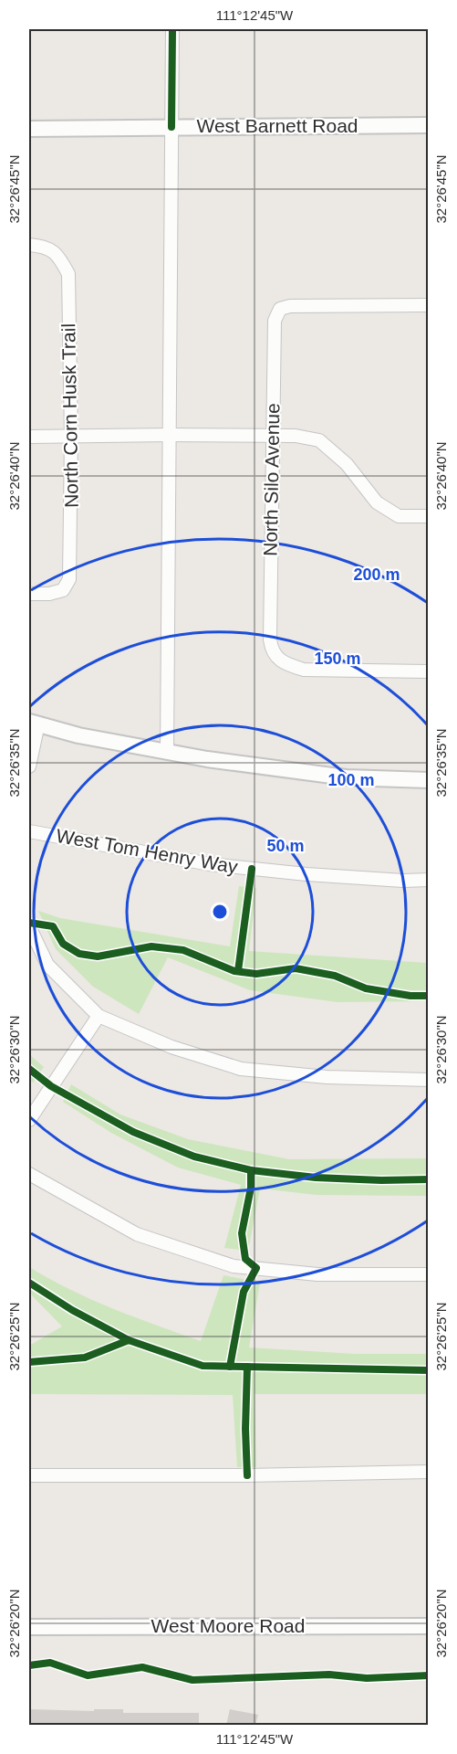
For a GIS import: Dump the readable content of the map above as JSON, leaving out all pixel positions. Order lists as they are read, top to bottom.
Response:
{
  "streets": {
    "street": [
      "West Barnett Road",
      "North Corn Husk Trail",
      "North Silo Avenue",
      "West Tom Henry Way",
      "West Moore Road"
    ]
  },
  "coordinates": [
    "111°12'45\"W",
    "32°26'45\"N",
    "32°26'40\"N",
    "32°26'35\"N",
    "32°26'30\"N",
    "32°26'25\"N",
    "32°26'20\"N"
  ],
  "rings": [
    "200 m",
    "150 m",
    "100 m",
    "50 m"
  ]
}
